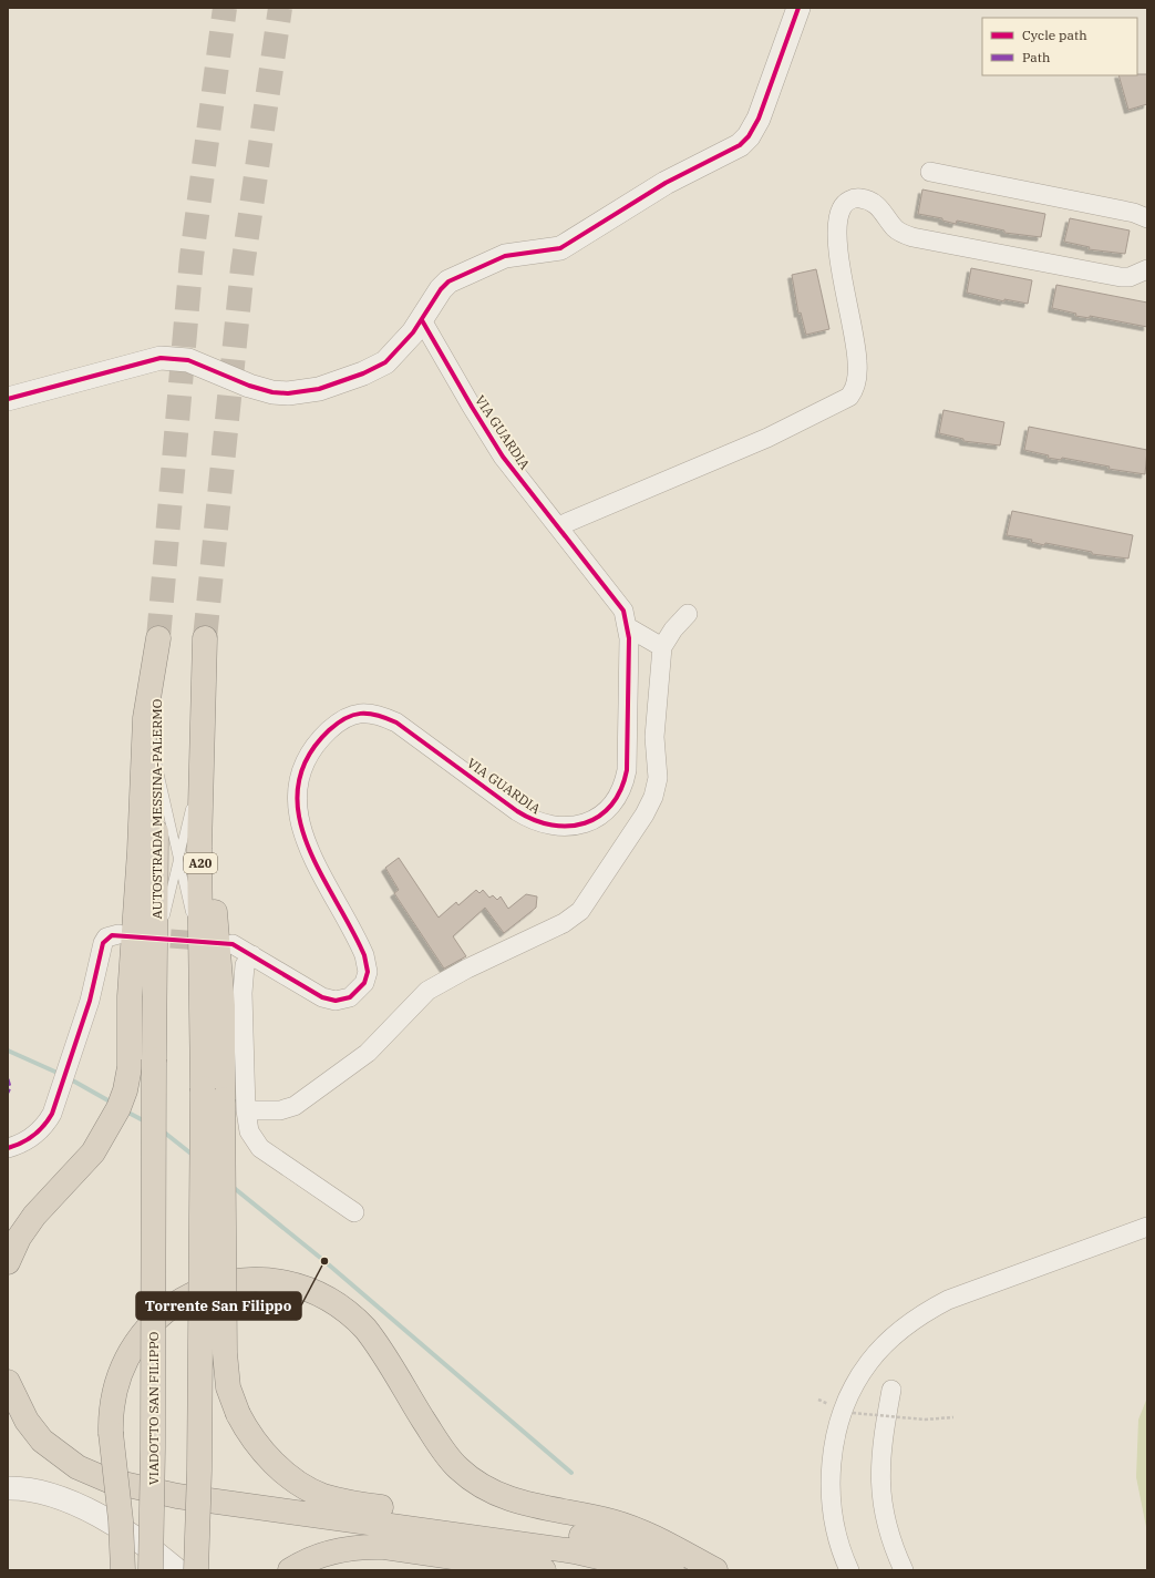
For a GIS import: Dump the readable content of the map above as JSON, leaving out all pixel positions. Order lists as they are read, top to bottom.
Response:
{
  "streets": {
    "highway": ["AUTOSTRADA MESSINA-PALERMO", "A20", "VIADOTTO SAN FILIPPO"],
    "street": ["VIA GUARDIA"]
  },
  "crossings": [
    ["AUTOSTRADA MESSINA-PALERMO", "VIADOTTO SAN FILIPPO"]
  ],
  "places": ["Torrente San Filippo"],
  "legend": ["Cycle path", "Path"]
}
